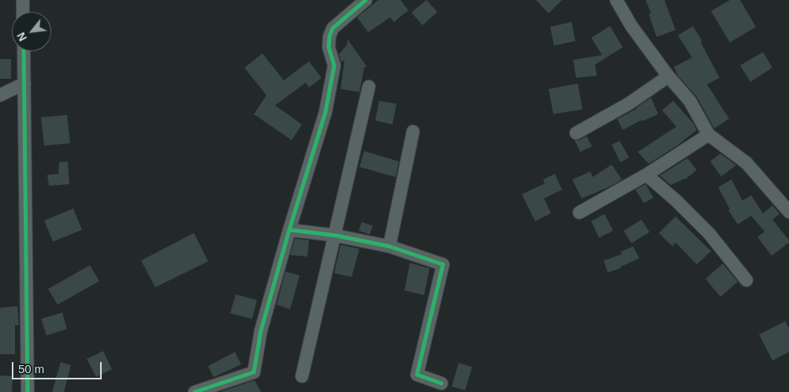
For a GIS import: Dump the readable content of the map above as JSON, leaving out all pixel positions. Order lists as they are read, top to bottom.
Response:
{
  "scale_bar": "50 m",
  "north": "bottom left"
}
